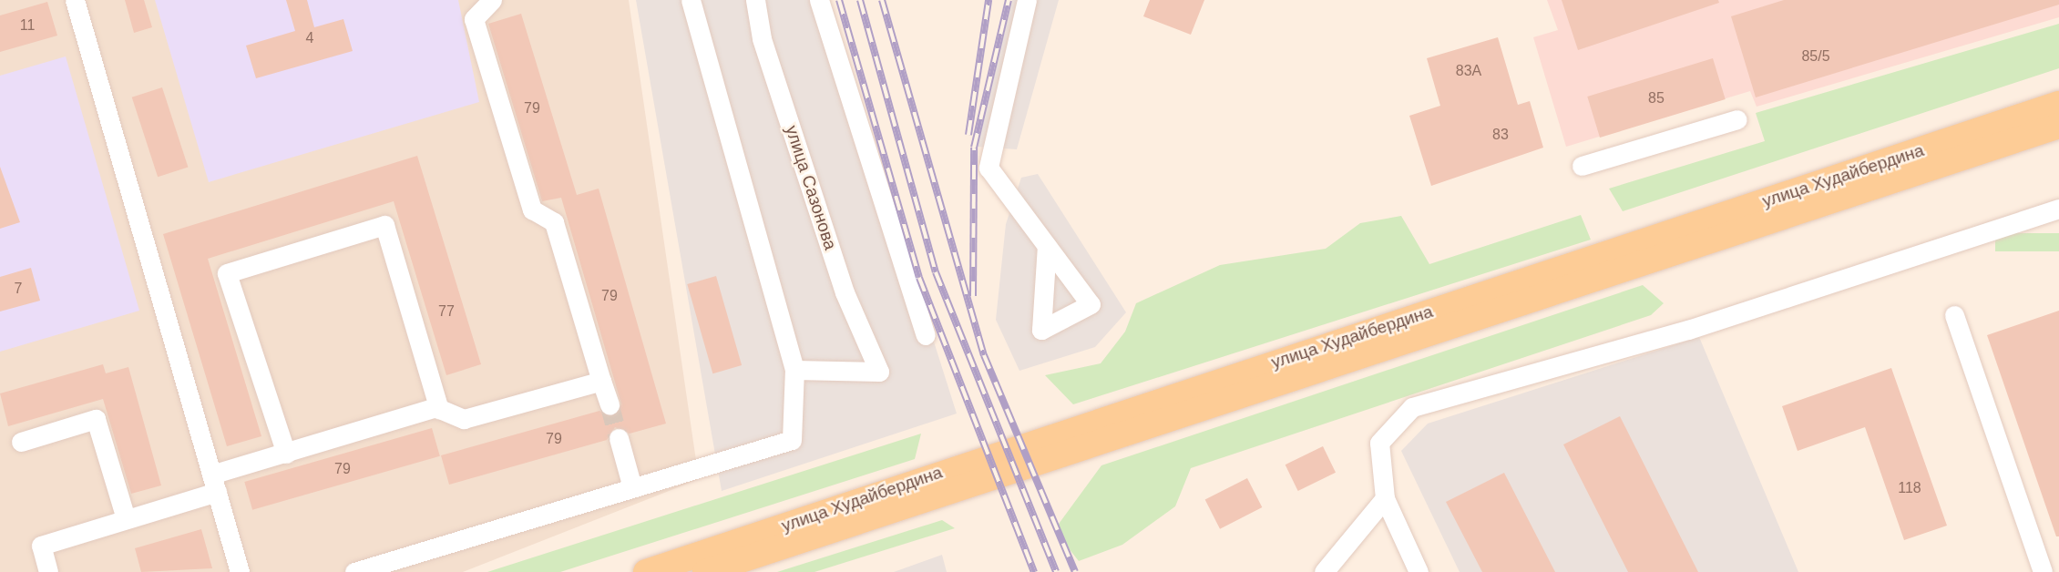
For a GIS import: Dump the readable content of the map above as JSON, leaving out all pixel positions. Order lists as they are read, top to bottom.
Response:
{
  "streets": {
    "main road": ["улица Худайбердина"],
    "street": ["улица Сазонова"]
  },
  "house_numbers": [
    "11",
    "4",
    "85/5",
    "83А",
    "85",
    "79",
    "83",
    "7",
    "79",
    "77",
    "79",
    "79",
    "118"
  ]
}
